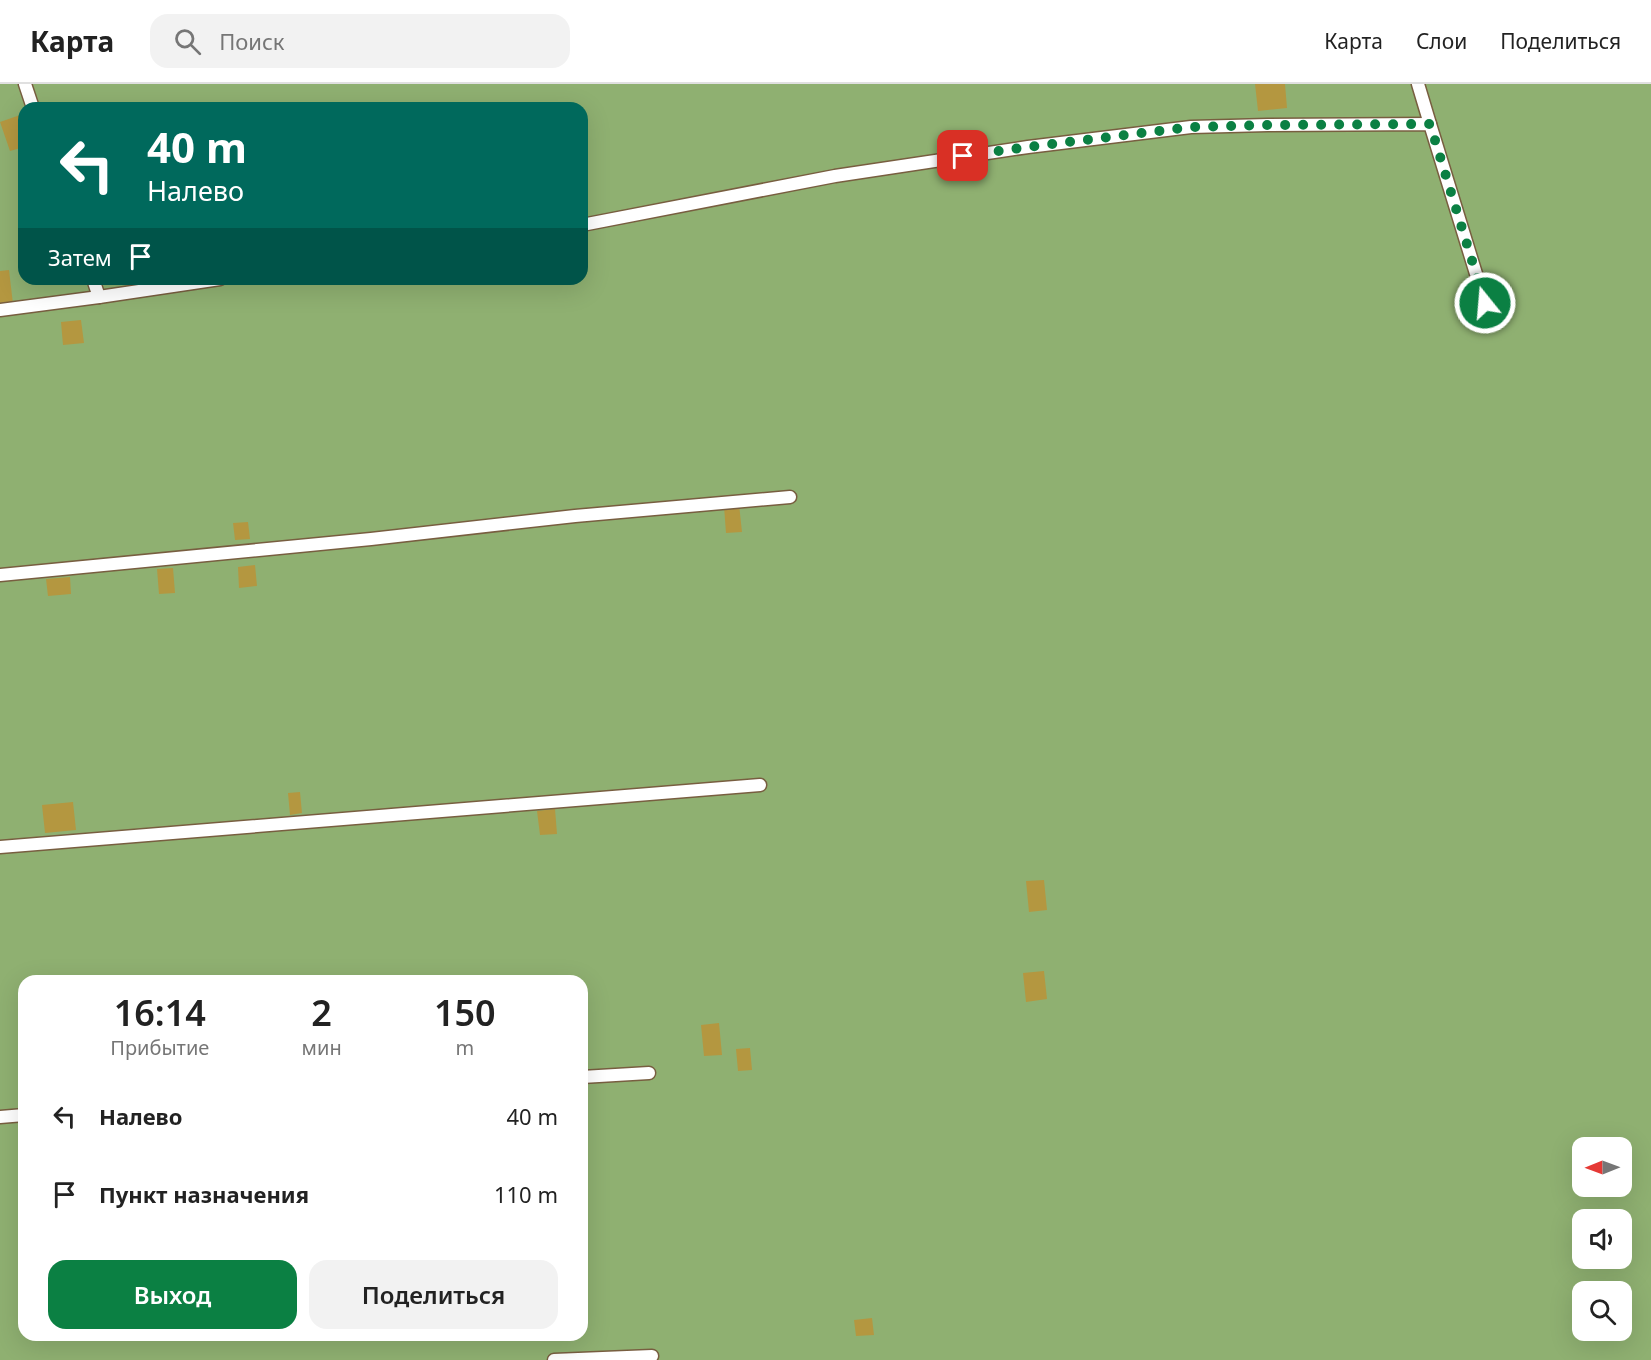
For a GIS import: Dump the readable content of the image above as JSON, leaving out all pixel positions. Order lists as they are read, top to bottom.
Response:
{
  "north": "left",
  "page": {
    "header": "Карта",
    "search": "Поиск",
    "nav": ["Карта", "Слои", "Поделиться"],
    "turn": ["40 m", "Налево"],
    "then": "Затем",
    "eta": [
      "16:14",
      "Прибытие",
      "2",
      "мин",
      "150",
      "m"
    ],
    "list": [
      {
        "name": "Налево",
        "value": "40 m"
      },
      {
        "name": "Пункт назначения",
        "value": "110 m"
      }
    ],
    "buttons": ["Выход", "Поделиться"]
  }
}
